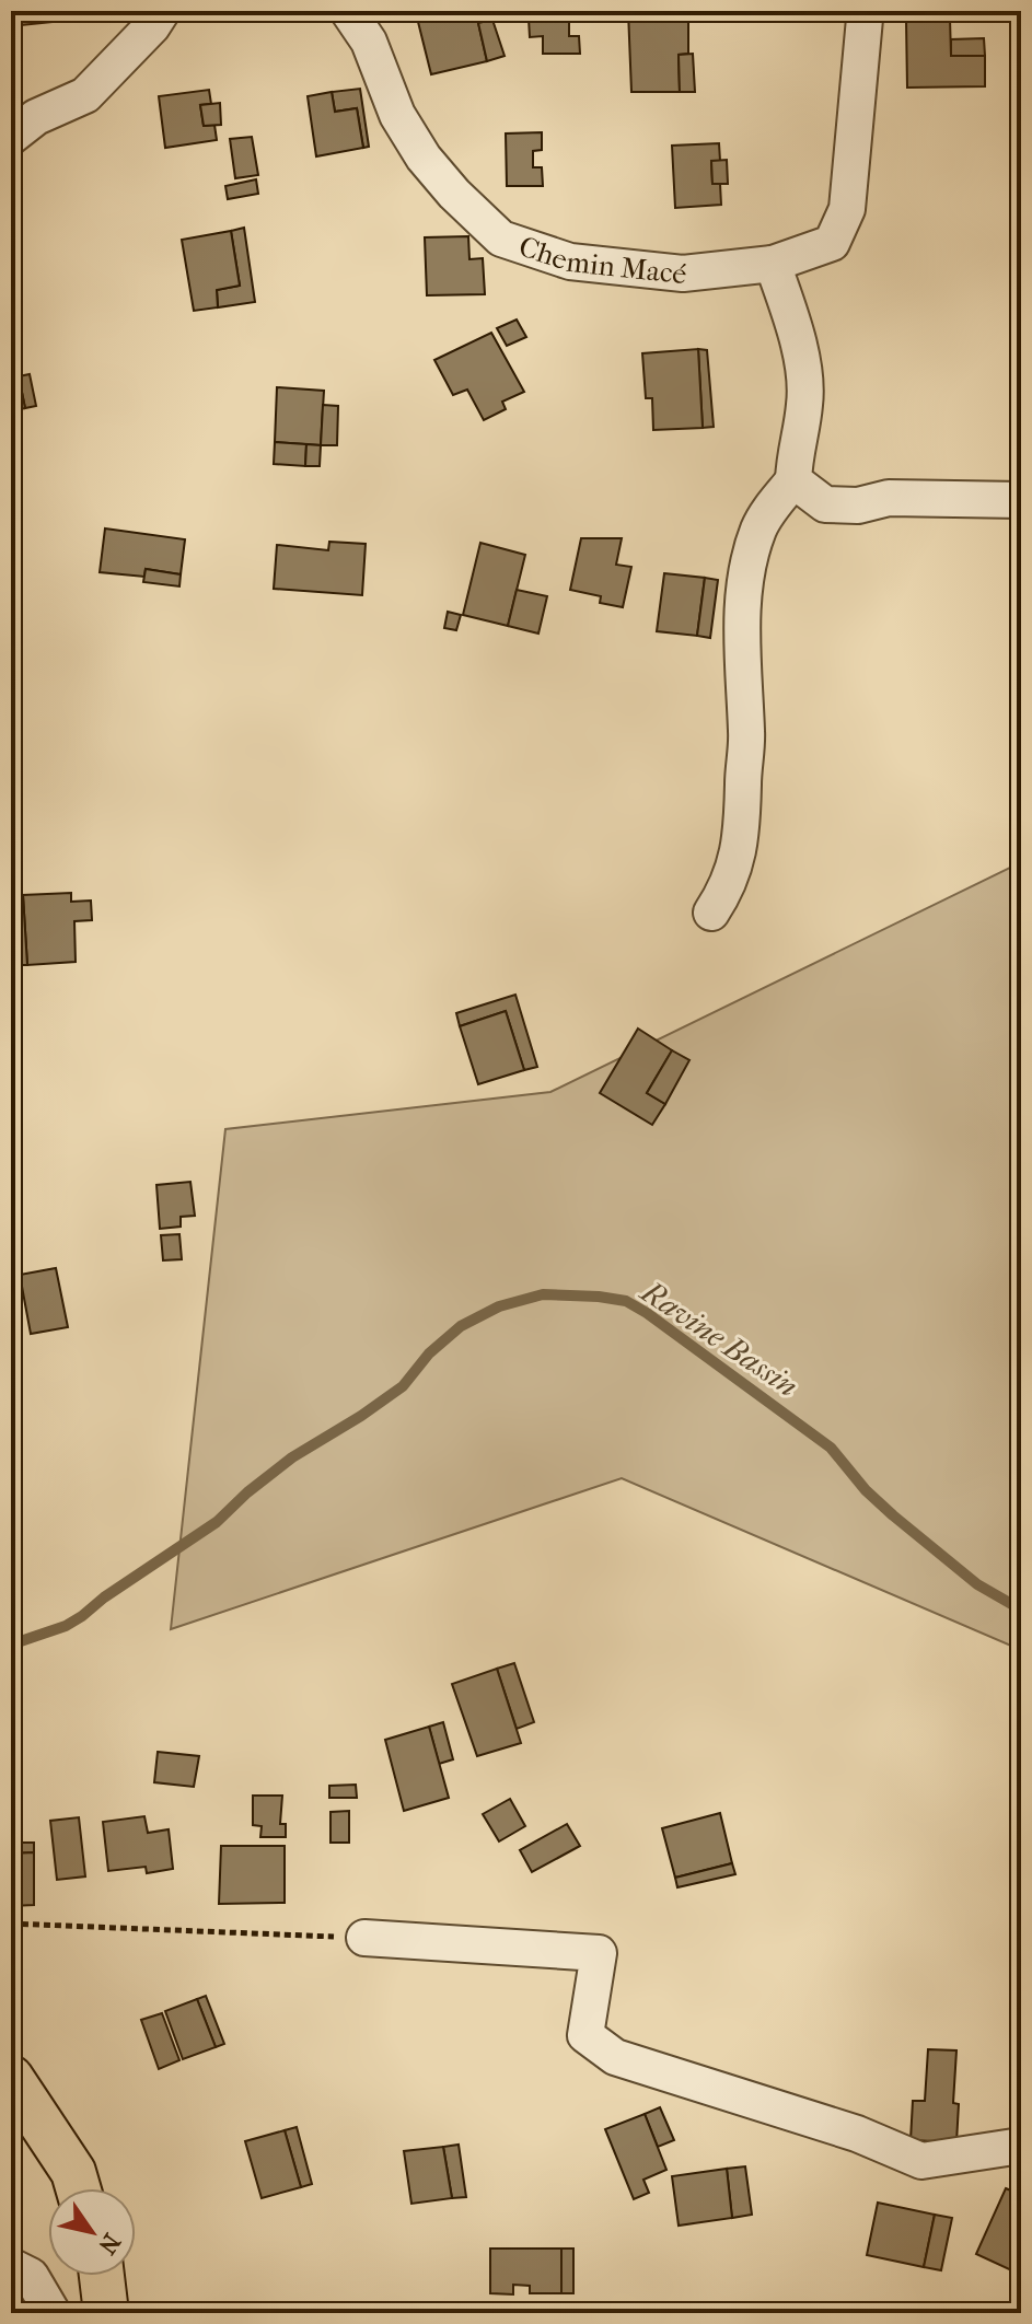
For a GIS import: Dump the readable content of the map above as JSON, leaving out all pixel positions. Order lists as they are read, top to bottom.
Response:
{
  "streets": {
    "street": ["Chemin Macé"]
  },
  "water": ["Ravine Bassin"],
  "north": "bottom right"
}
